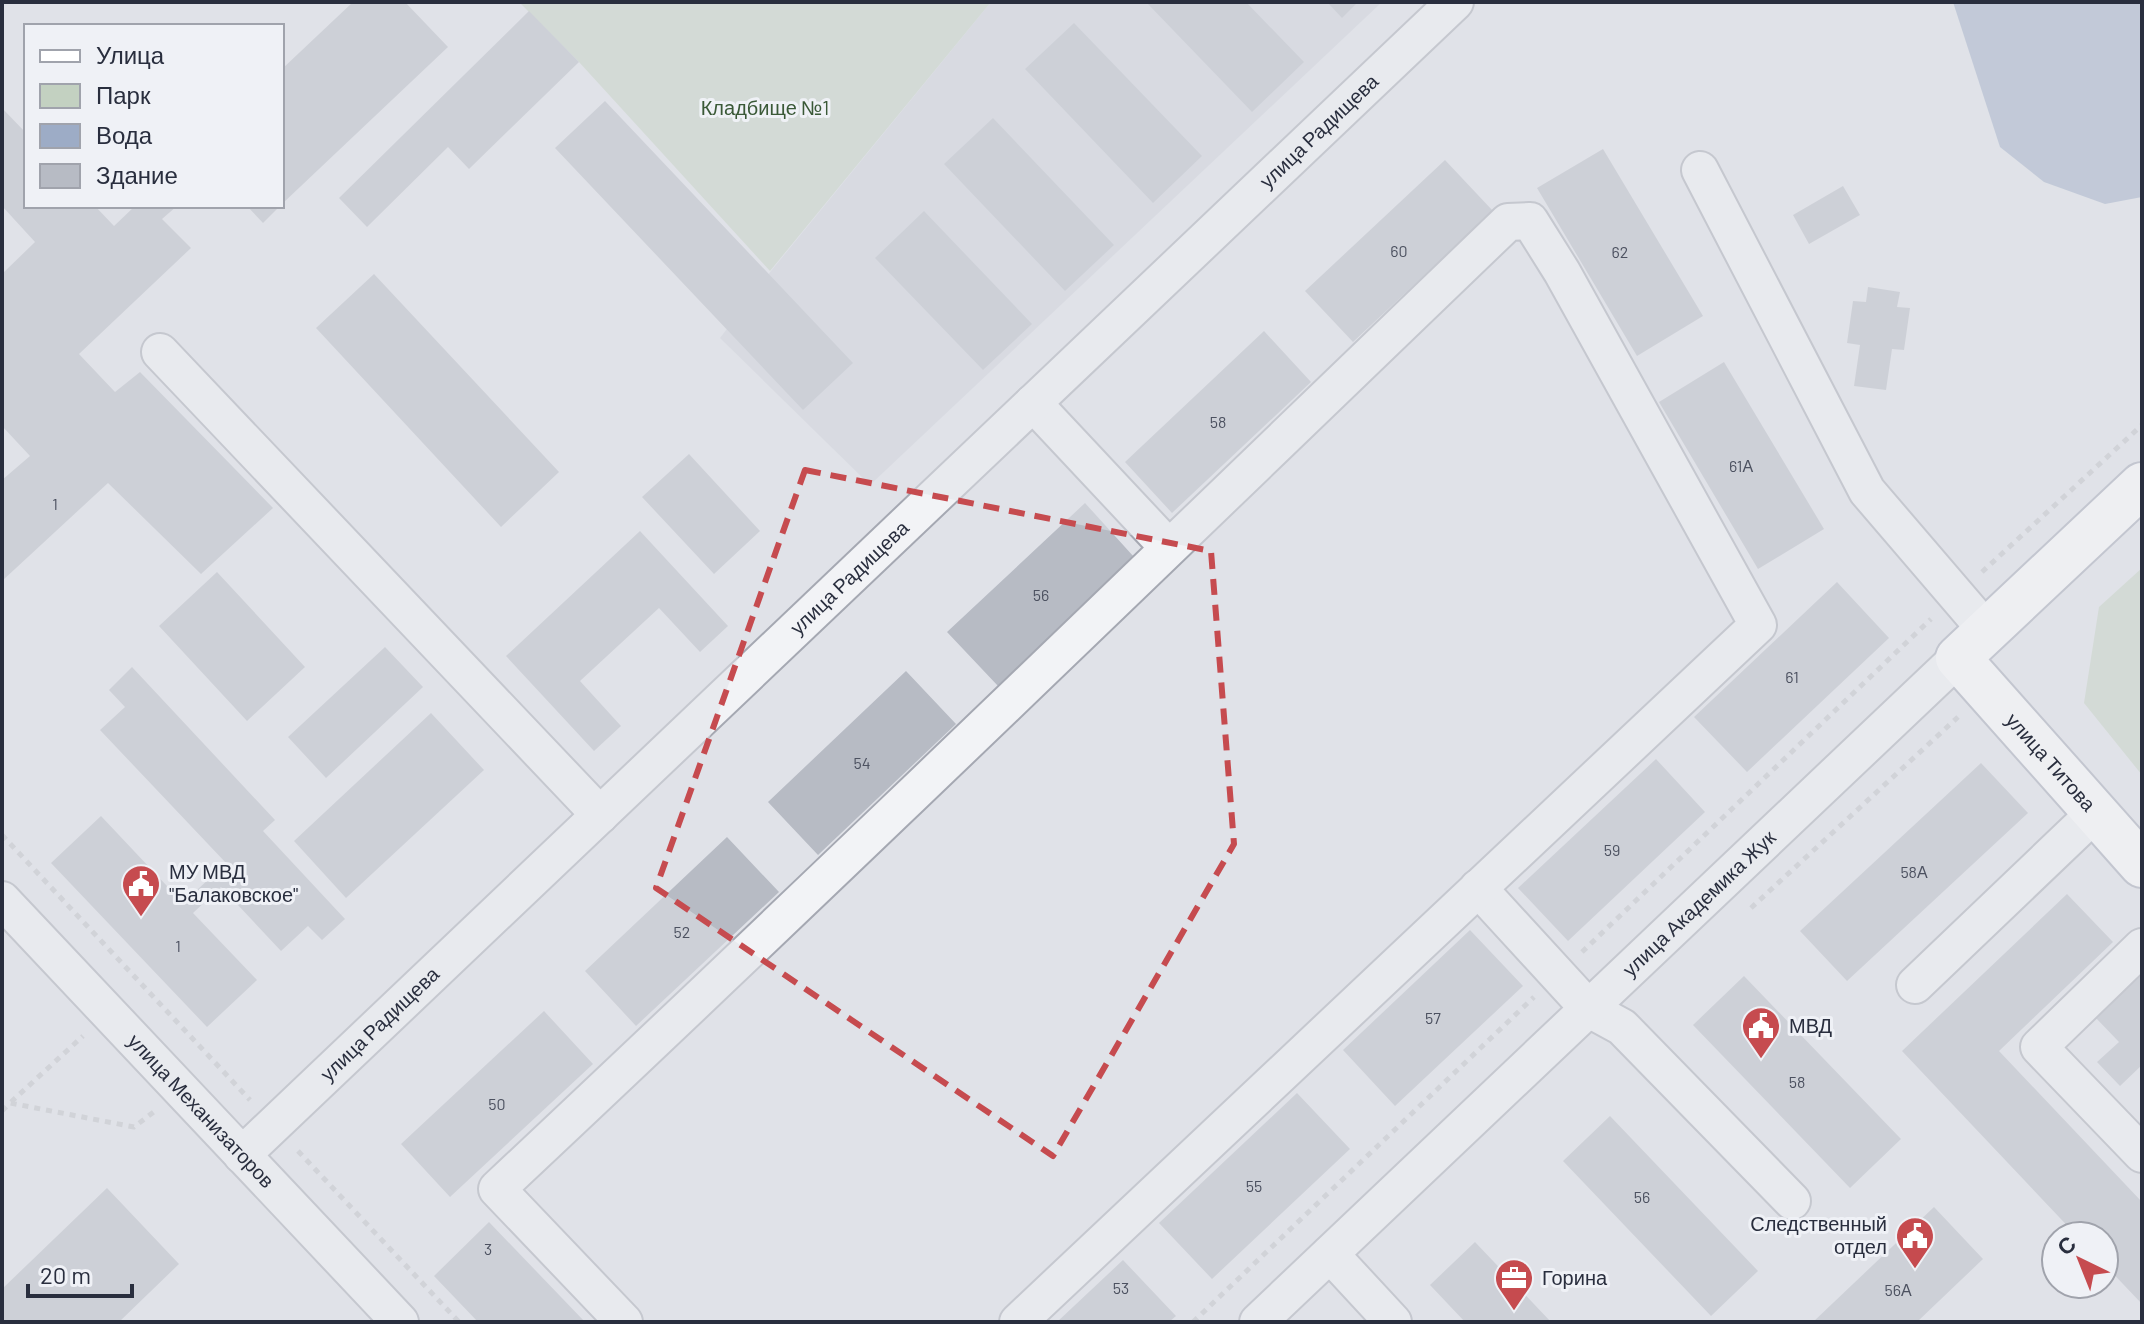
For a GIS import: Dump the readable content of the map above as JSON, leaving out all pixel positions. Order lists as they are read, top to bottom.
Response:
{
  "streets": {
    "main road": ["улица Титова", "улица Академика Жук"],
    "street": ["улица Радищева", "улица Механизаторов"]
  },
  "crossings": [
    ["улица Радищева", "улица Механизаторов"],
    ["улица Титова", "улица Академика Жук"]
  ],
  "parks": ["Кладбище №1"],
  "places": {
    "public building": ["МУ МВД \"Балаковское\"", "МВД", "Следственный отдел"],
    "office": ["Горина"]
  },
  "house_numbers": [
    "60",
    "62",
    "58",
    "61А",
    "1",
    "56",
    "61",
    "54",
    "59",
    "58А",
    "52",
    "1",
    "57",
    "58",
    "50",
    "55",
    "56",
    "3",
    "53",
    "56А"
  ],
  "legend": [
    "Улица",
    "Парк",
    "Вода",
    "Здание"
  ],
  "scale_bar": "20 m",
  "north": "top left"
}
